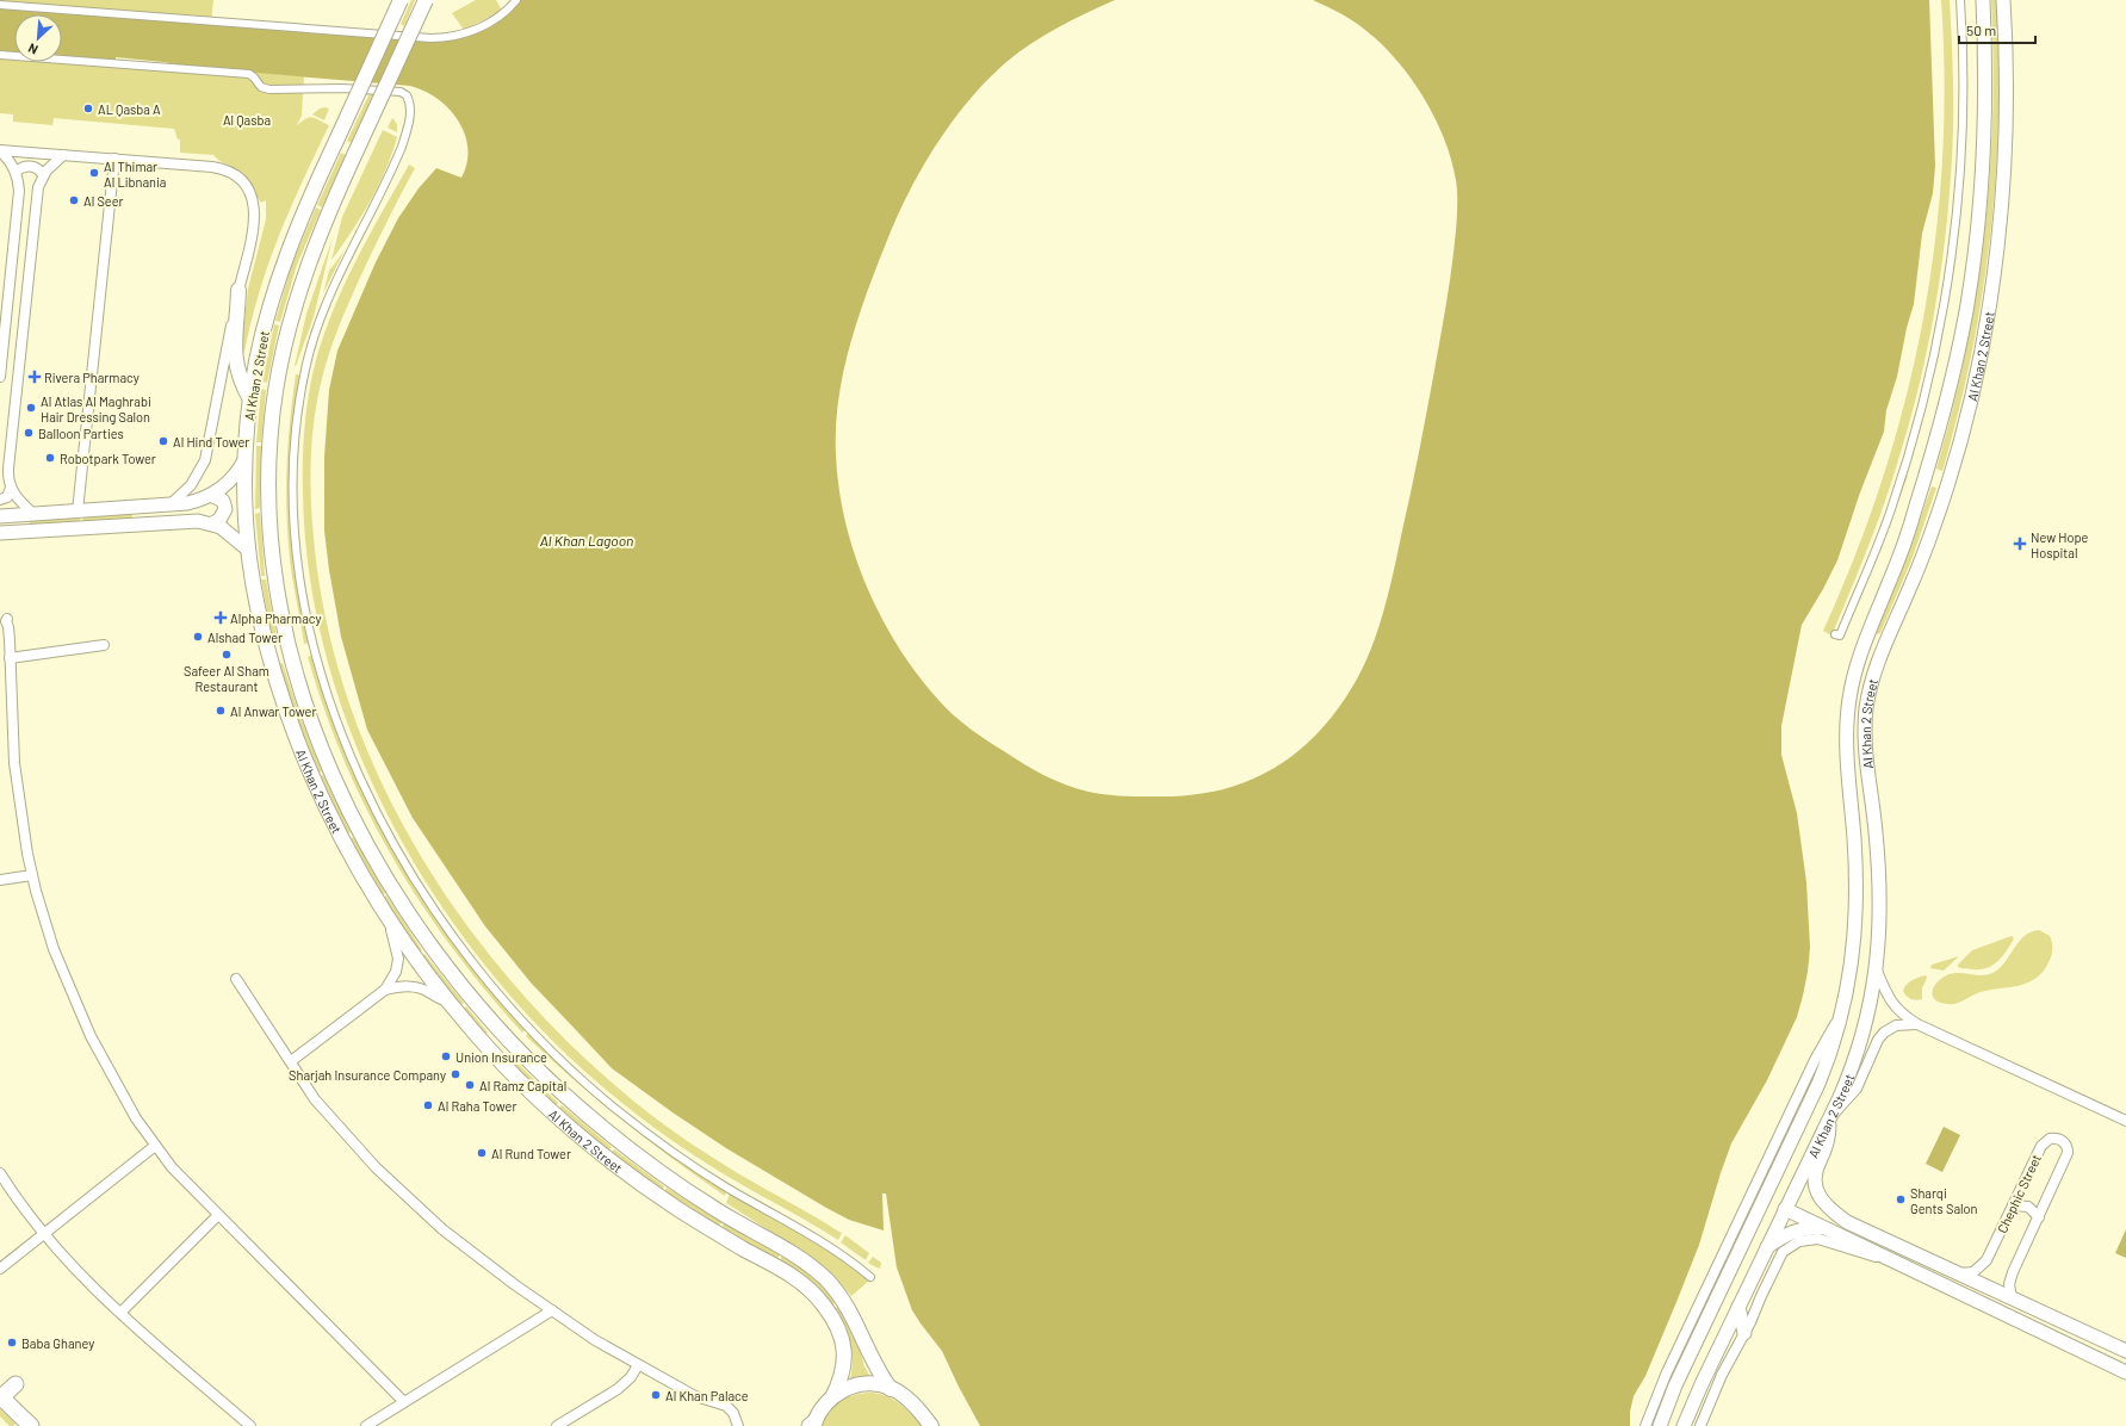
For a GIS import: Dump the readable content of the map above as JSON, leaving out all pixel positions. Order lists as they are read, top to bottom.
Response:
{
  "streets": {
    "main road": ["Al Khan 2 Street"],
    "street": ["Chephic Street"]
  },
  "water": ["Al Khan Lagoon"],
  "parks": ["Al Qasba"],
  "places": {
    "other": [
      "AL Qasba A",
      "Al Thimar Al Libnania",
      "Al Seer",
      "Al Atlas Al Maghrabi Hair Dressing Salon",
      "Balloon Parties",
      "Al Hind Tower",
      "Robotpark Tower",
      "Alshad Tower",
      "Safeer Al Sham Restaurant",
      "Al Anwar Tower",
      "Union Insurance",
      "Sharjah Insurance Company",
      "Al Ramz Capital",
      "Al Raha Tower",
      "Al Rund Tower",
      "Sharqi Gents Salon",
      "Baba Ghaney",
      "Al Khan Palace"
    ],
    "health": ["Rivera Pharmacy", "New Hope Hospital", "Alpha Pharmacy"]
  },
  "scale_bar": "50 m",
  "north": "bottom left"
}
